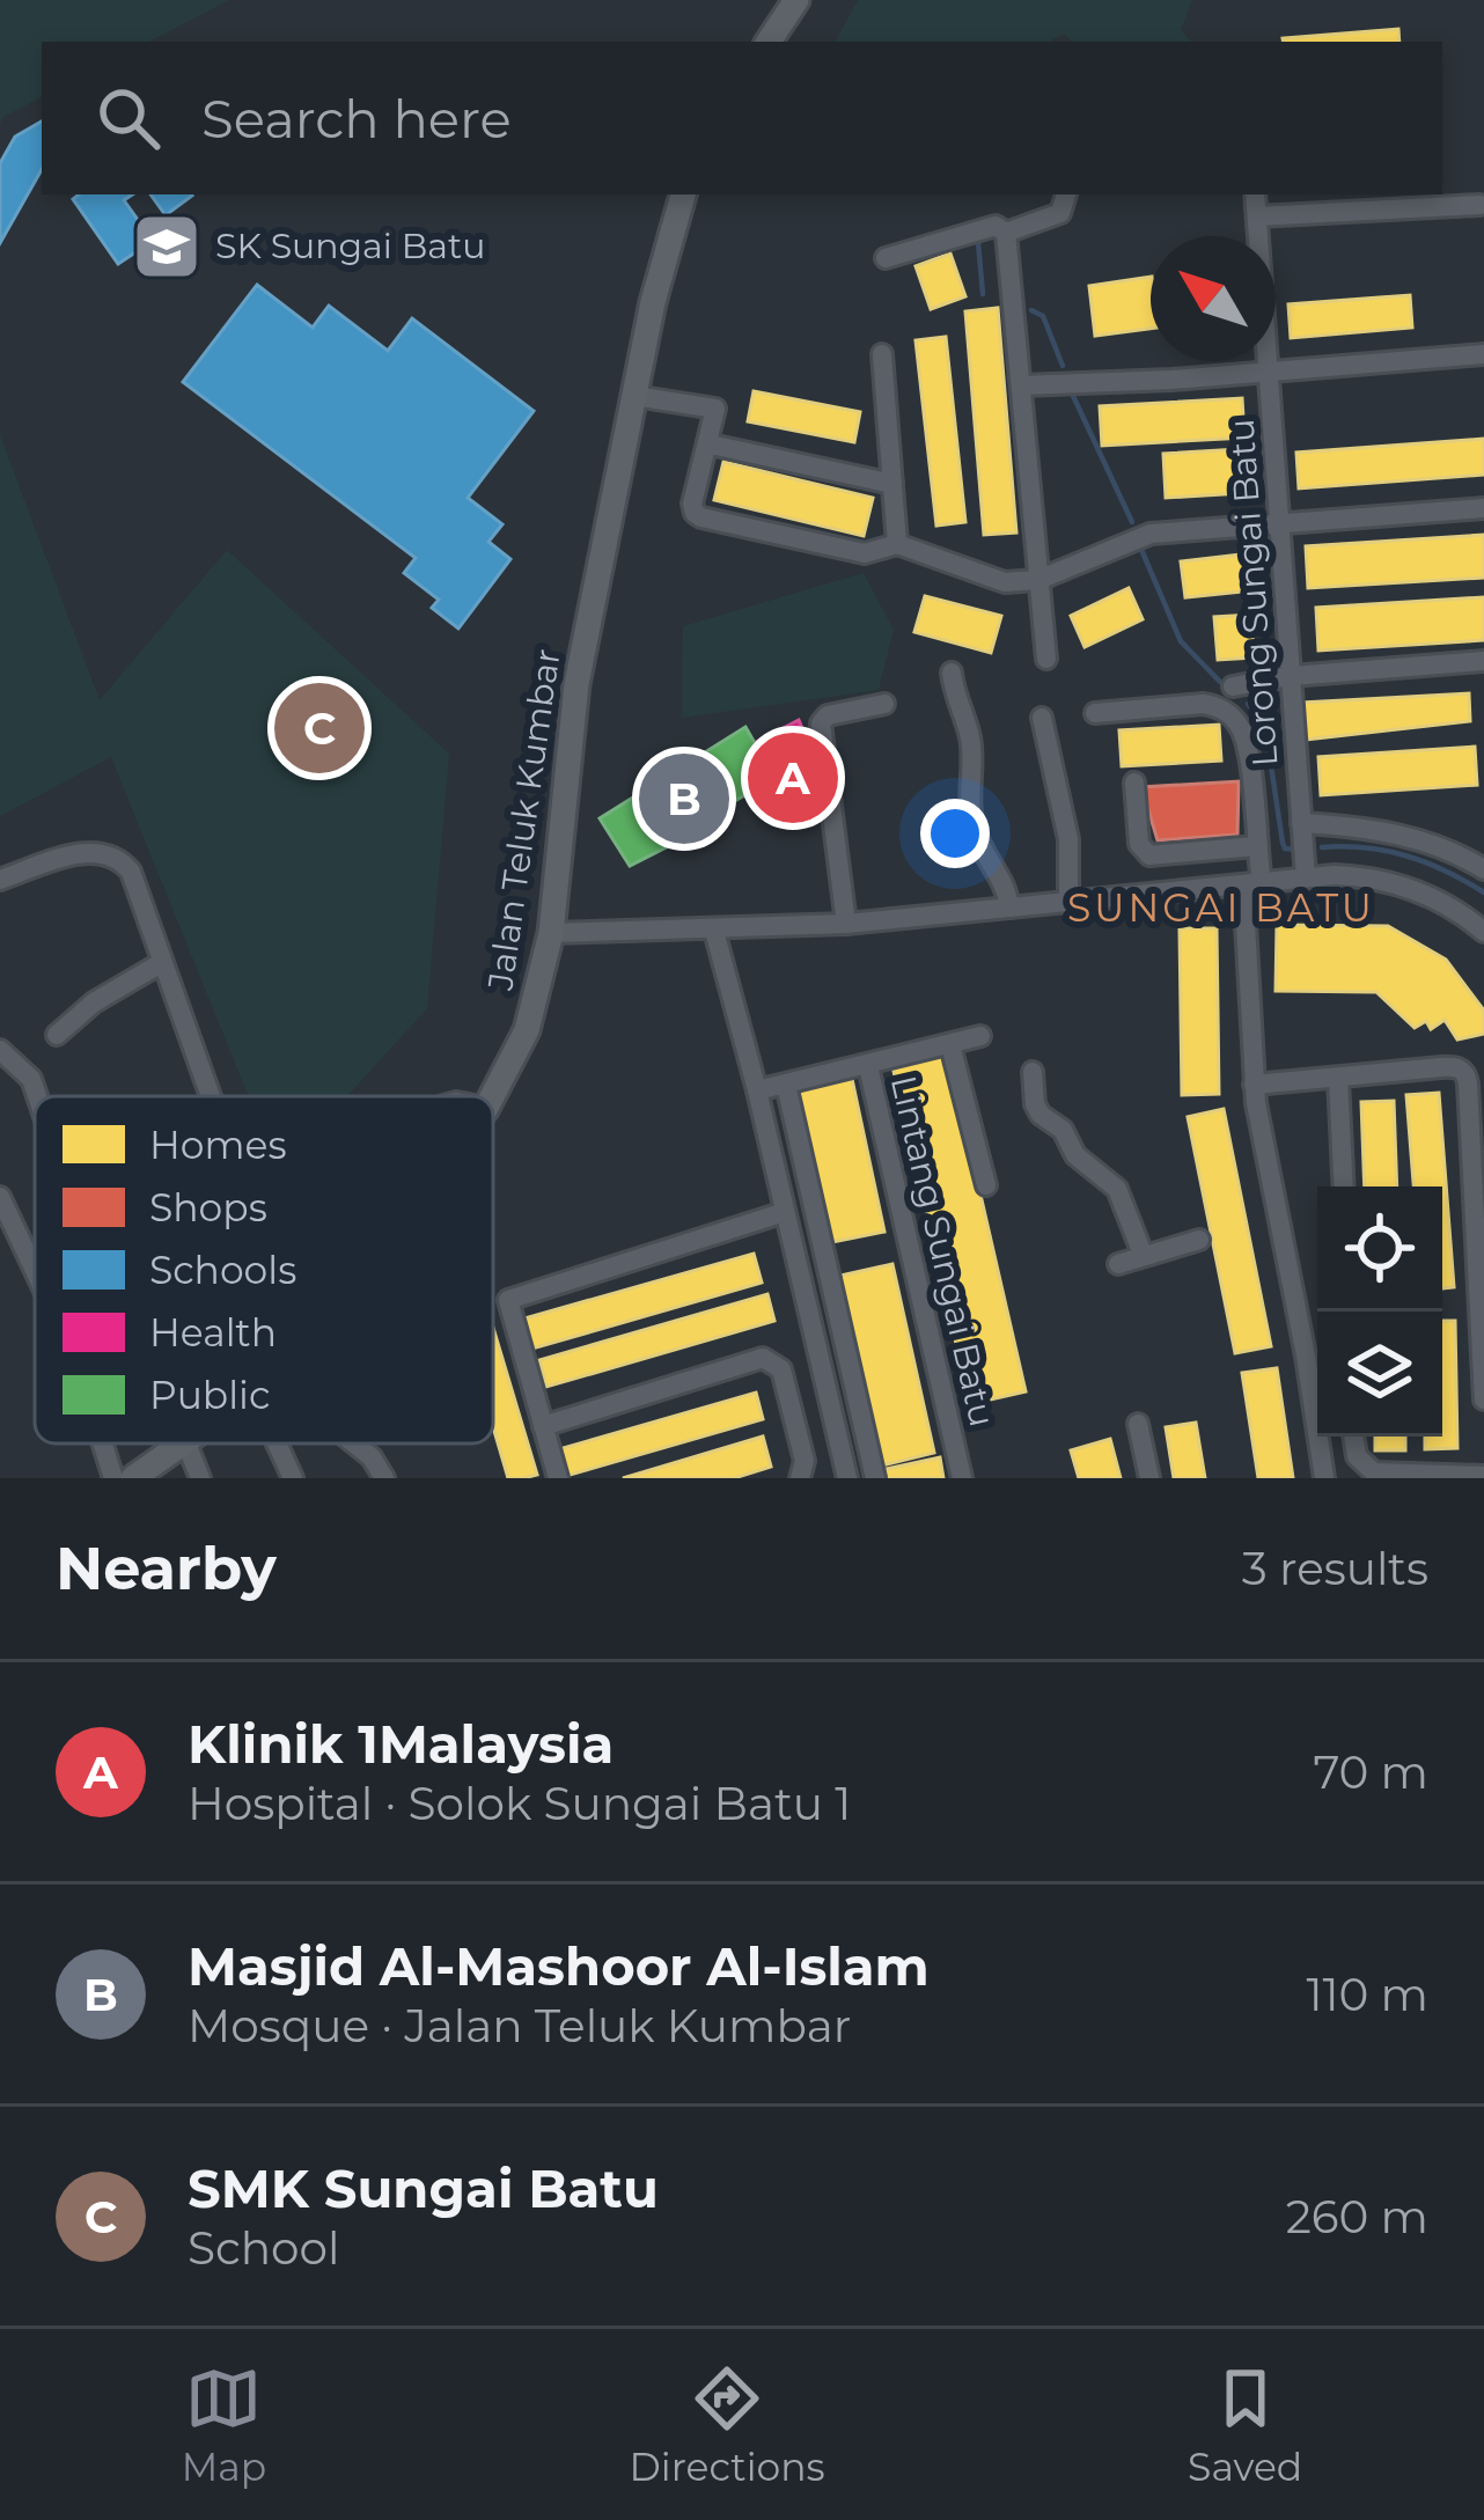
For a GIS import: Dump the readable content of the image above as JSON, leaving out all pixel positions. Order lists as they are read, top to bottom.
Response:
{
  "streets": {
    "main road": ["Jalan Teluk Kumbar"],
    "street": ["Lorong Sungai Batu", "Lintang Sungai Batu"]
  },
  "districts": ["SUNGAI BATU"],
  "places": {
    "school or university": ["SK Sungai Batu"]
  },
  "legend": [
    "Homes",
    "Shops",
    "Schools",
    "Health",
    "Public"
  ],
  "north": "top left",
  "page": {
    "search": "Search here",
    "pins": ["C", "A", "B"],
    "heading": ["Nearby", "3 results"],
    "list": [
      {
        "mark": "A",
        "name": "Klinik 1Malaysia",
        "note": "Hospital · Solok Sungai Batu 1",
        "value": "70 m"
      },
      {
        "mark": "B",
        "name": "Masjid Al-Mashoor Al-Islam",
        "note": "Mosque · Jalan Teluk Kumbar",
        "value": "110 m"
      },
      {
        "mark": "C",
        "name": "SMK Sungai Batu",
        "note": "School",
        "value": "260 m"
      }
    ],
    "nav": ["Map", "Directions", "Saved"]
  }
}
